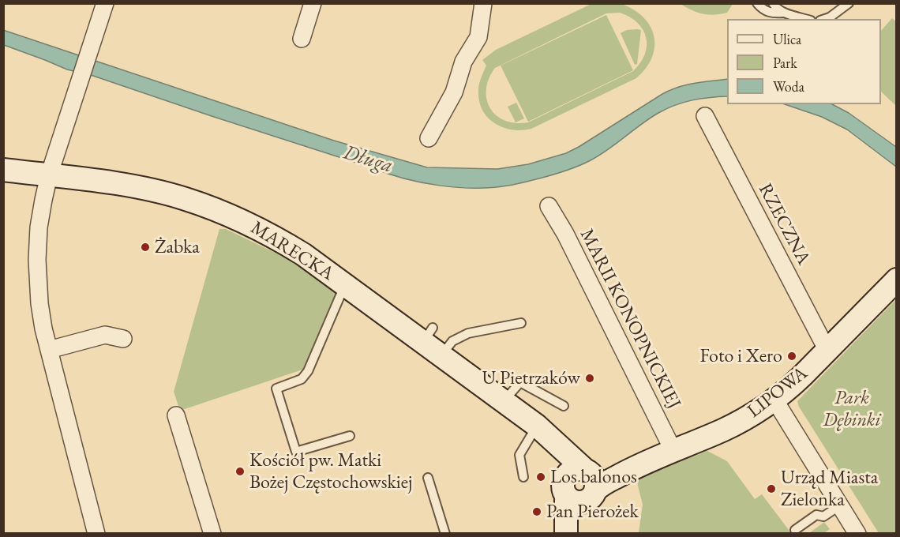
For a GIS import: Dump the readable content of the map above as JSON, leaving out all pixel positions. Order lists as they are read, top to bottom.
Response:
{
  "streets": {
    "street": [
      "RZECZNA",
      "MARECKA",
      "MARII KONOPNICKIEJ",
      "LIPOWA"
    ]
  },
  "crossings": [
    ["RZECZNA", "LIPOWA"],
    ["MARECKA", "LIPOWA"],
    ["MARII KONOPNICKIEJ", "LIPOWA"]
  ],
  "water": ["Długa"],
  "parks": ["Park Dębinki"],
  "places": [
    "Żabka",
    "Foto i Xero",
    "U Pietrzaków",
    "Kościół pw. Matki Bożej Częstochowskiej",
    "Los balonos",
    "Urząd Miasta Zielonka",
    "Pan Pierożek"
  ],
  "legend": ["Ulica", "Park", "Woda"]
}
